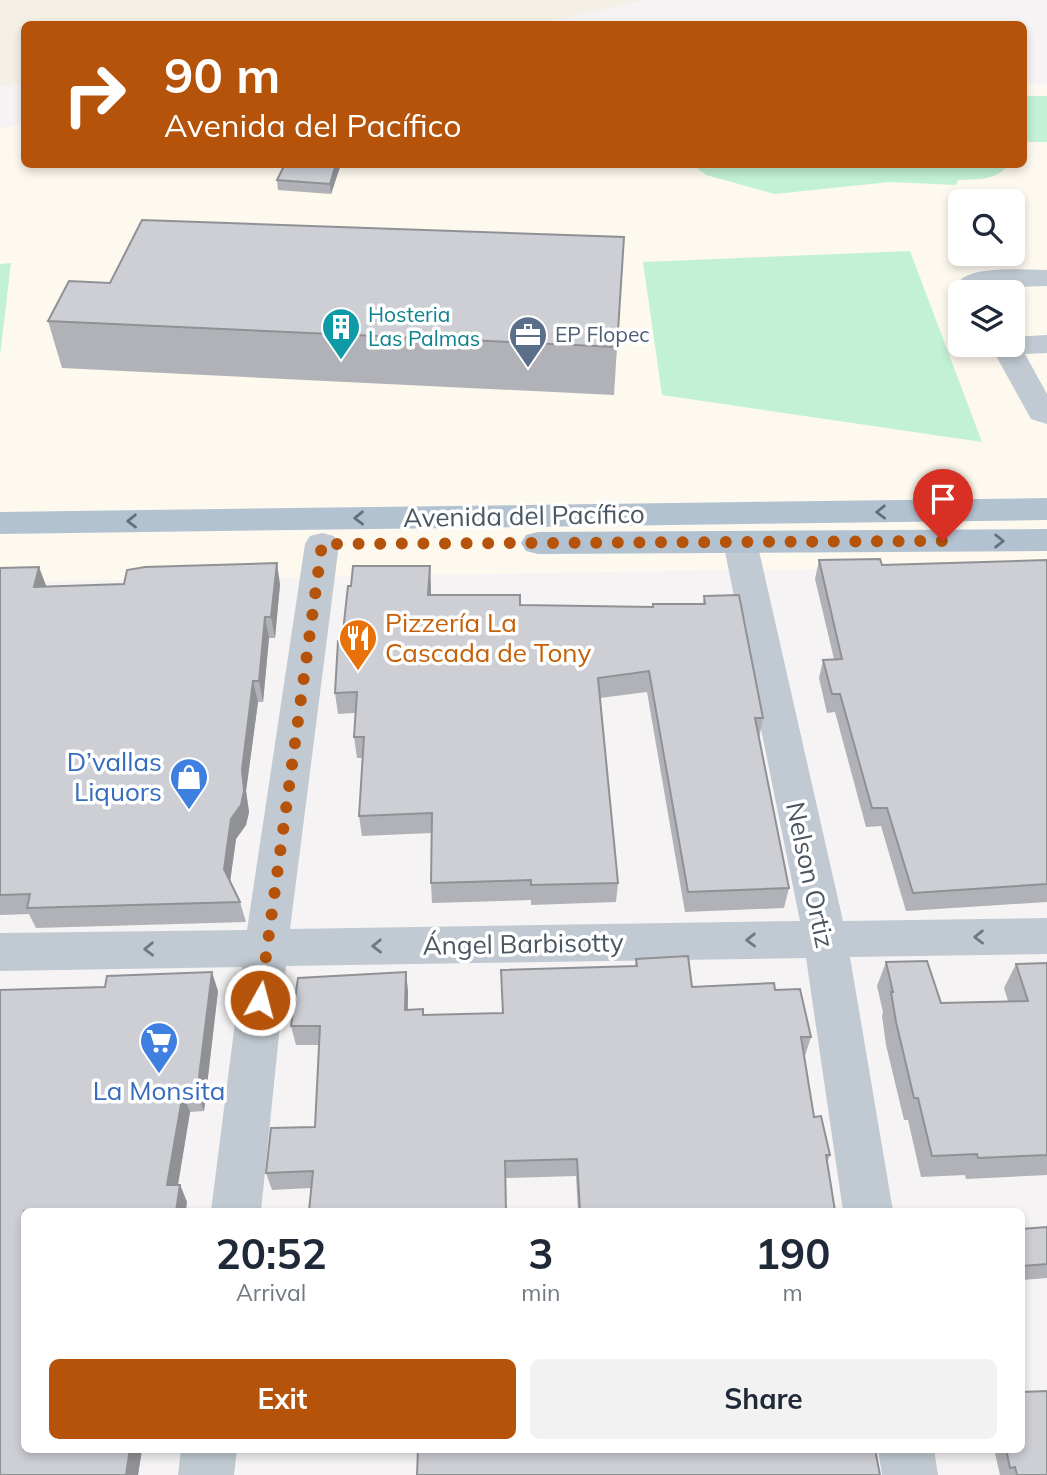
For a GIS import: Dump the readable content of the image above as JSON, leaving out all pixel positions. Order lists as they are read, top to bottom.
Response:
{
  "streets": {
    "main road": ["Avenida del Pacífico"],
    "street": ["Nelson Ortiz", "Ángel Barbisotty"]
  },
  "crossings": [
    ["Avenida del Pacífico", "Nelson Ortiz"],
    ["Nelson Ortiz", "Ángel Barbisotty"]
  ],
  "one_way": ["Ángel Barbisotty"],
  "places": {
    "building": ["Hosteria Las Palmas"],
    "office": ["EP Flopec"],
    "restaurant": ["Pizzería La Cascada de Tony"],
    "shop": ["D’vallas Liquors"],
    "supermarket": ["La Monsita"]
  },
  "page": {
    "turn": ["90 m", "Avenida del Pacífico"],
    "eta": [
      "20:52",
      "Arrival",
      "3",
      "min",
      "190",
      "m"
    ],
    "buttons": ["Exit", "Share"]
  }
}
